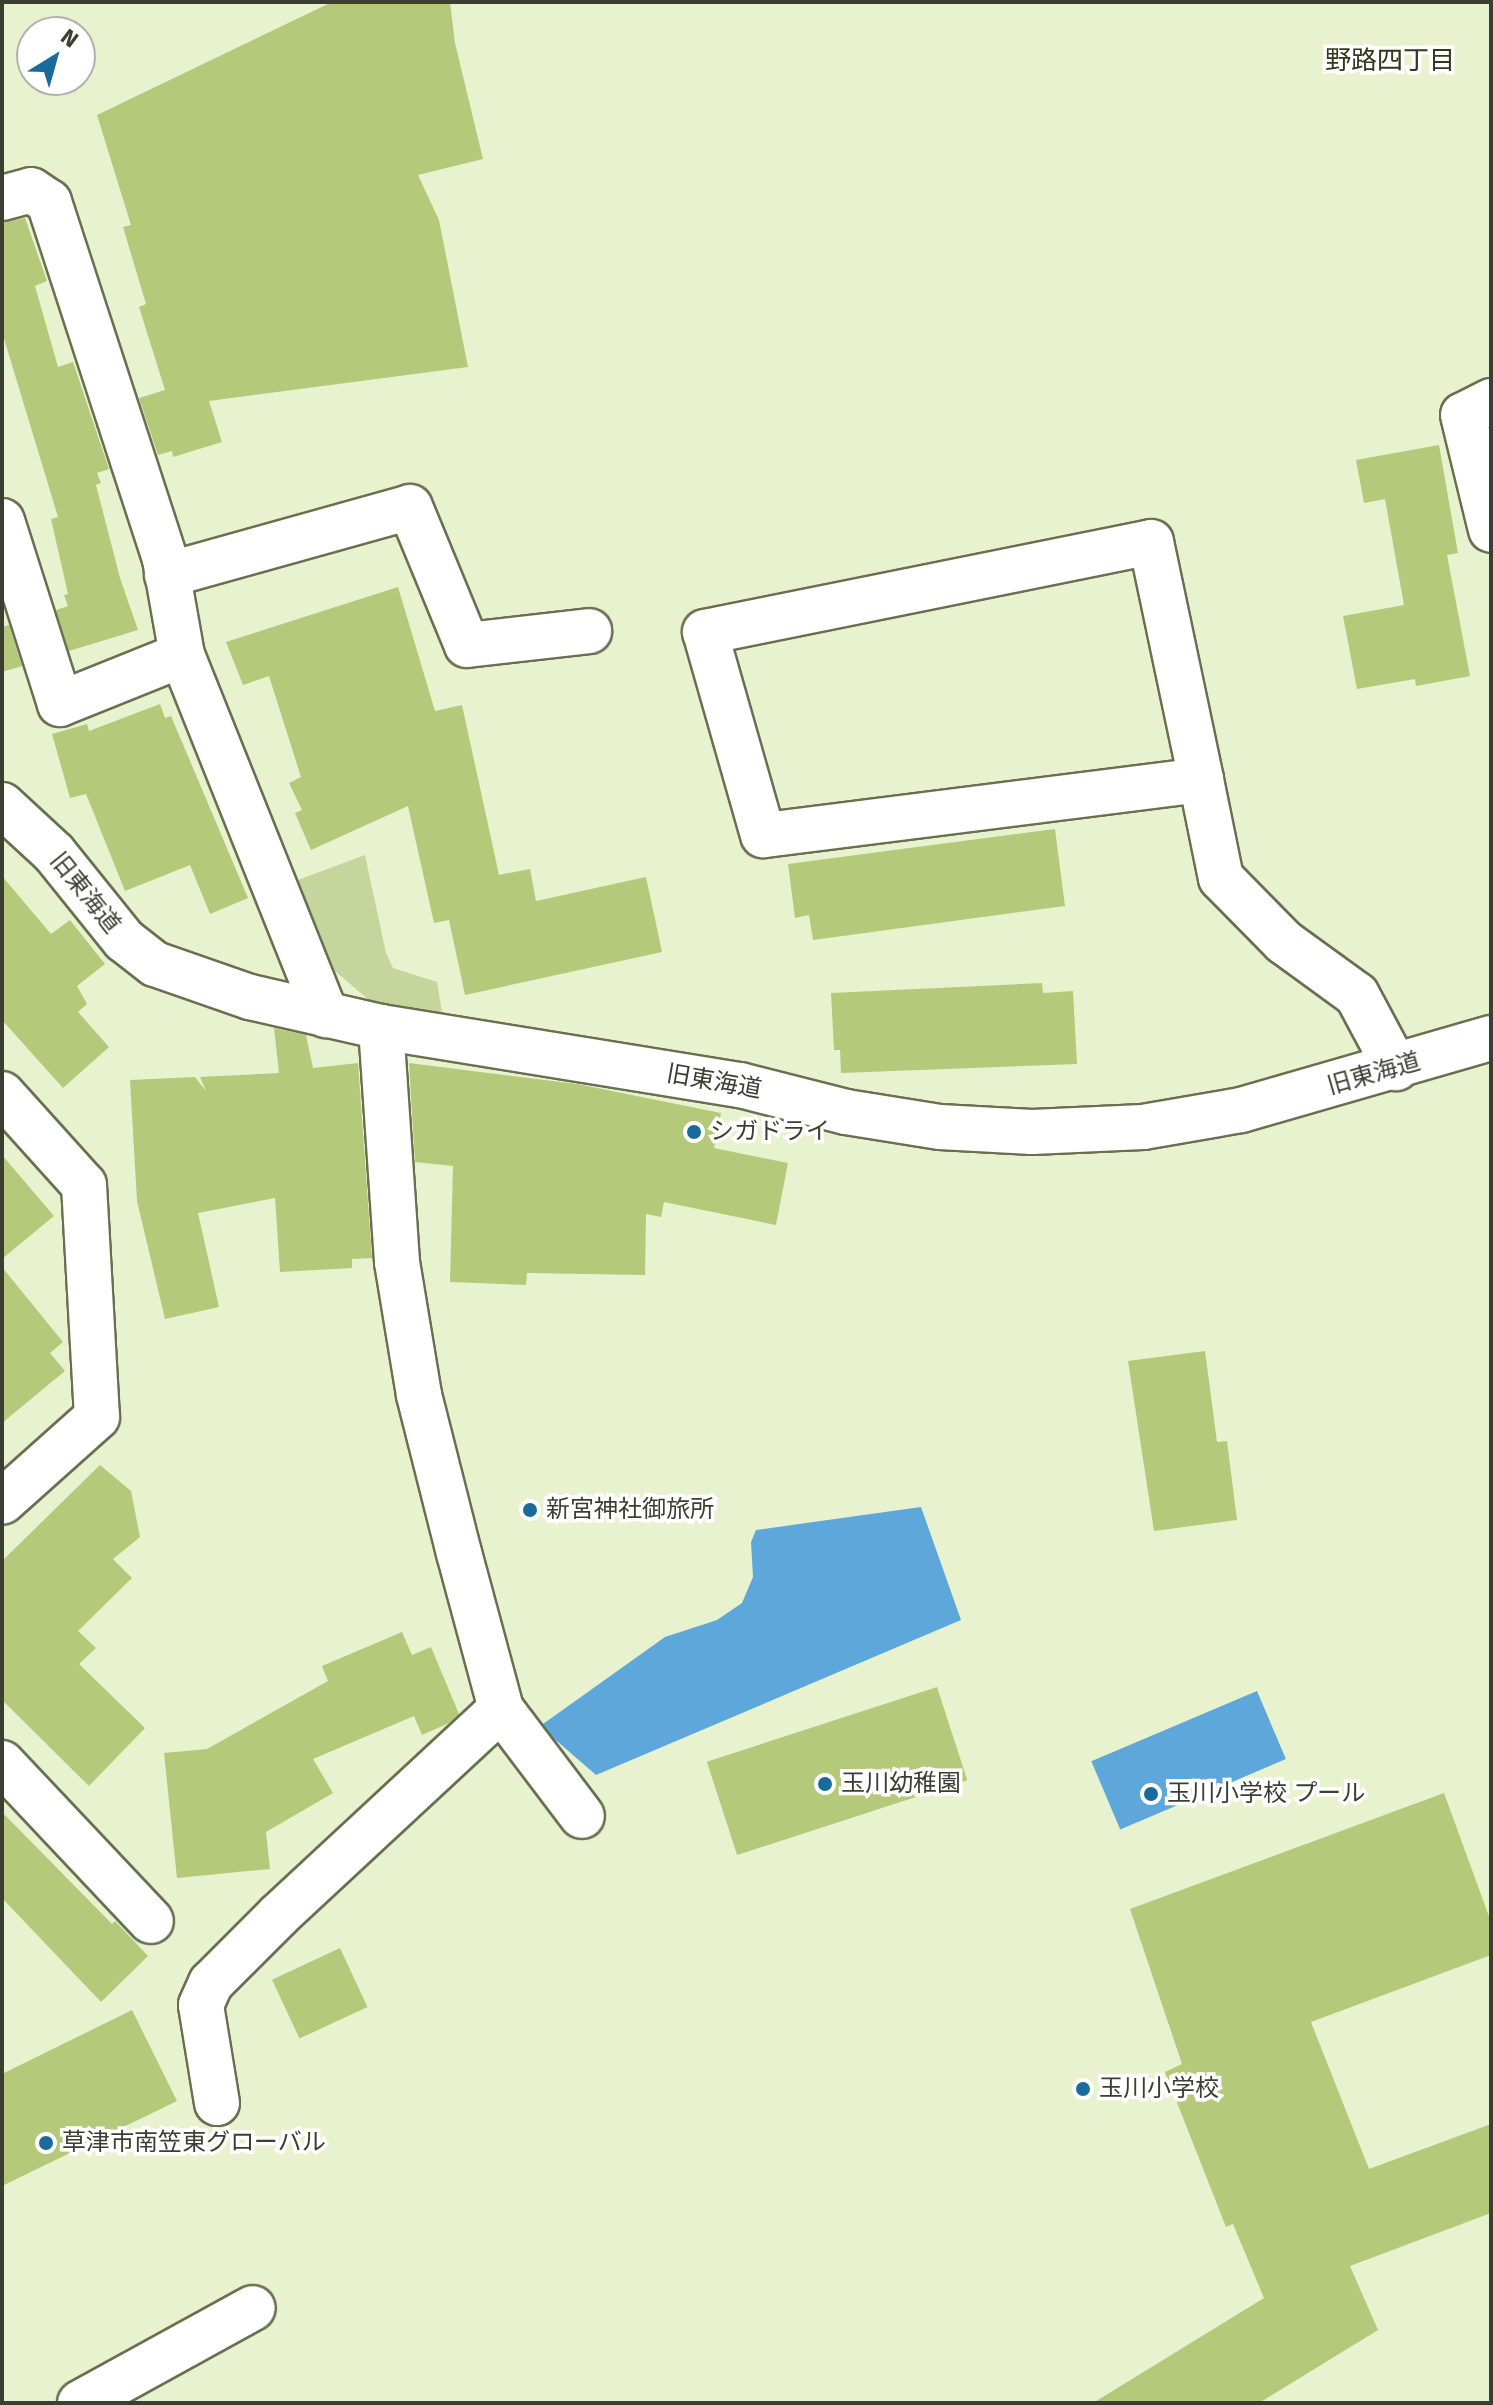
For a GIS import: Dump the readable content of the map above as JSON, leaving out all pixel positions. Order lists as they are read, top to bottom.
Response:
{
  "streets": {
    "street": ["旧東海道"]
  },
  "districts": ["野路四丁目"],
  "places": [
    "シガドライ",
    "新宮神社御旅所",
    "玉川幼稚園",
    "玉川小学校 プール",
    "玉川小学校",
    "草津市南笠東グローバル"
  ],
  "north": "top right"
}
